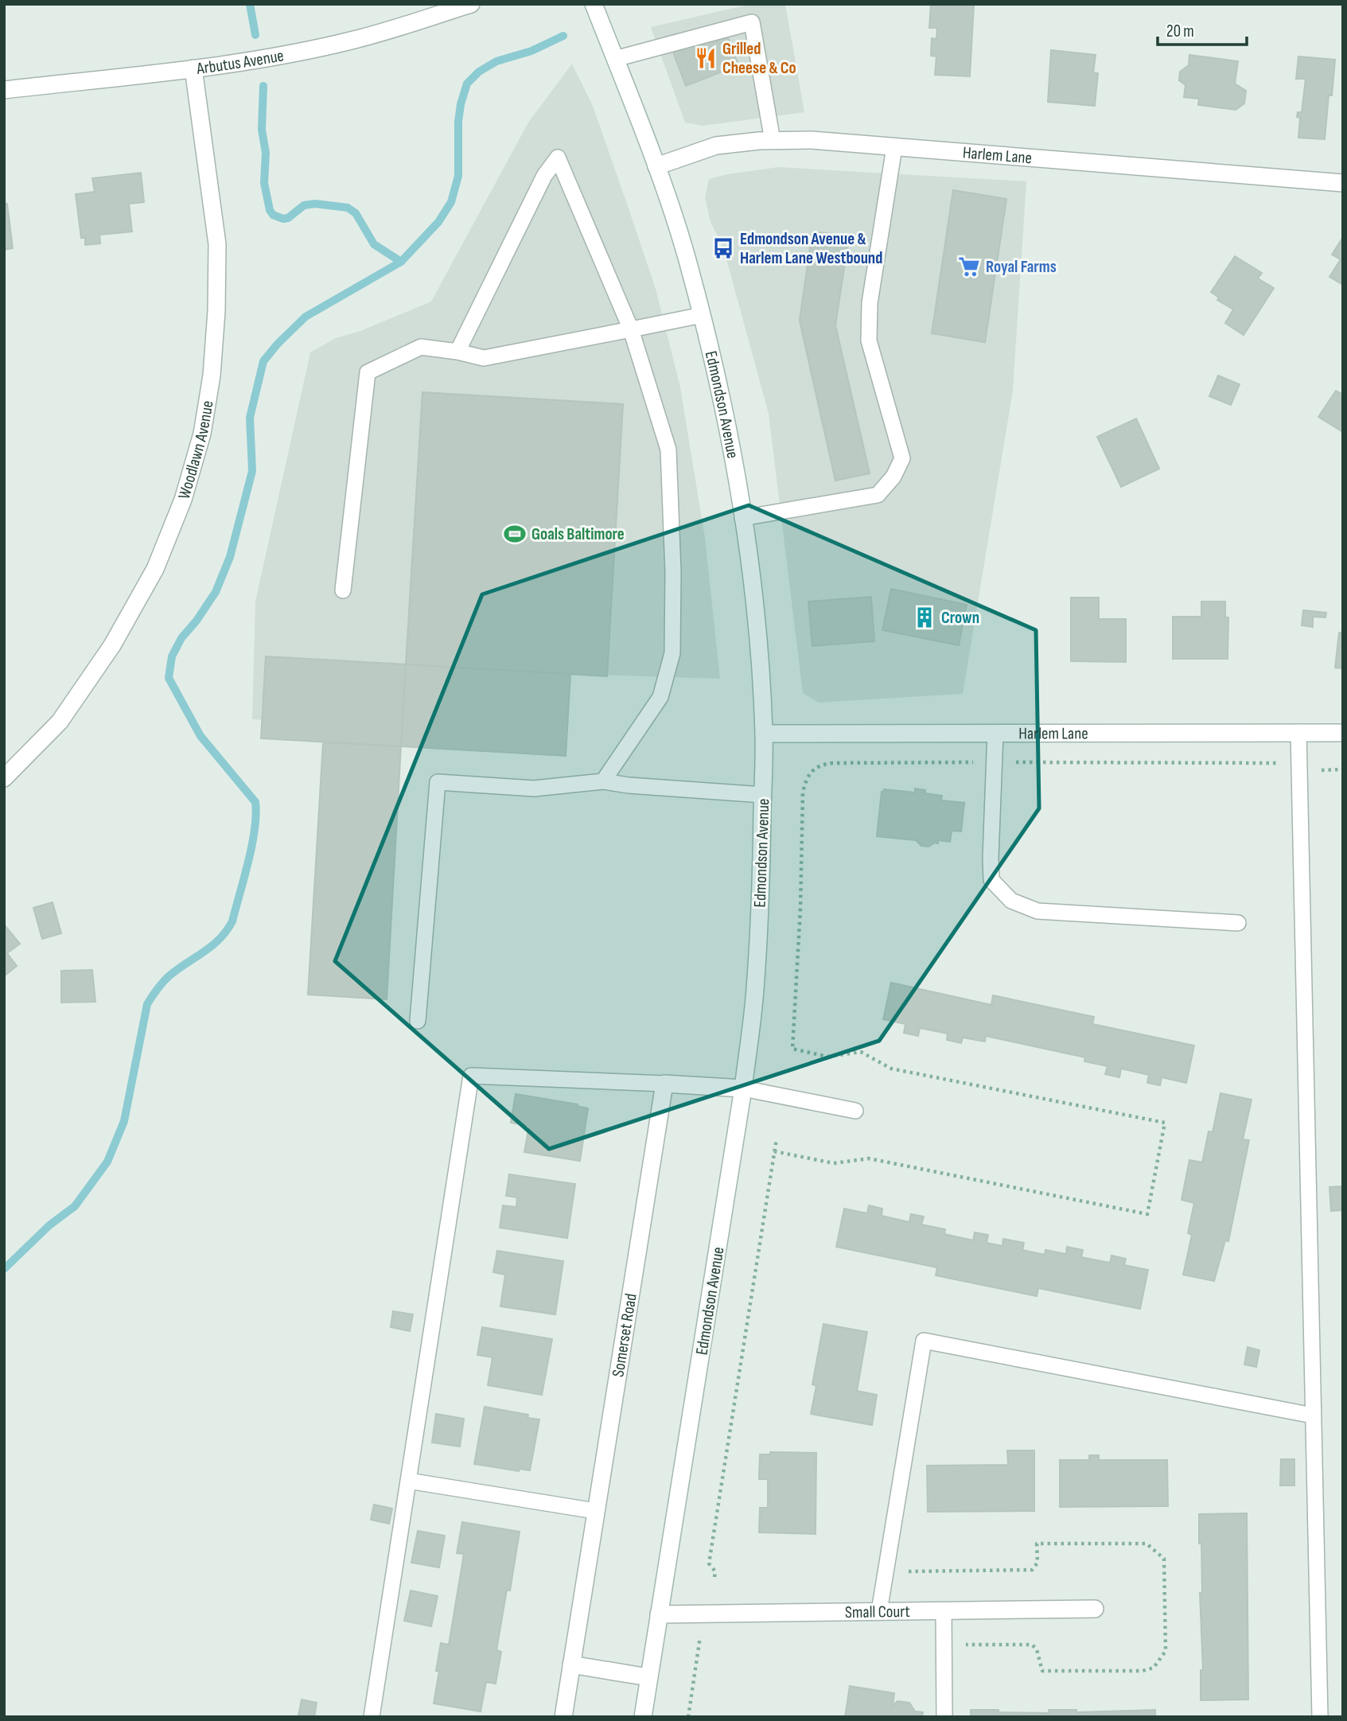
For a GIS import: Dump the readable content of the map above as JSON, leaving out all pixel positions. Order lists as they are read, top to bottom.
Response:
{
  "streets": {
    "street": [
      "Arbutus Avenue",
      "Harlem Lane",
      "Edmondson Avenue",
      "Woodlawn Avenue",
      "Somerset Road",
      "Small Court"
    ]
  },
  "crossings": [
    ["Arbutus Avenue", "Woodlawn Avenue"],
    ["Harlem Lane", "Edmondson Avenue"],
    ["Edmondson Avenue", "Small Court"]
  ],
  "places": {
    "restaurant": ["Grilled Cheese & Co"],
    "bus stop": ["Edmondson Avenue & Harlem Lane Westbound"],
    "supermarket": ["Royal Farms"],
    "sports": ["Goals Baltimore"],
    "building": ["Crown"]
  },
  "scale_bar": "20 m"
}
